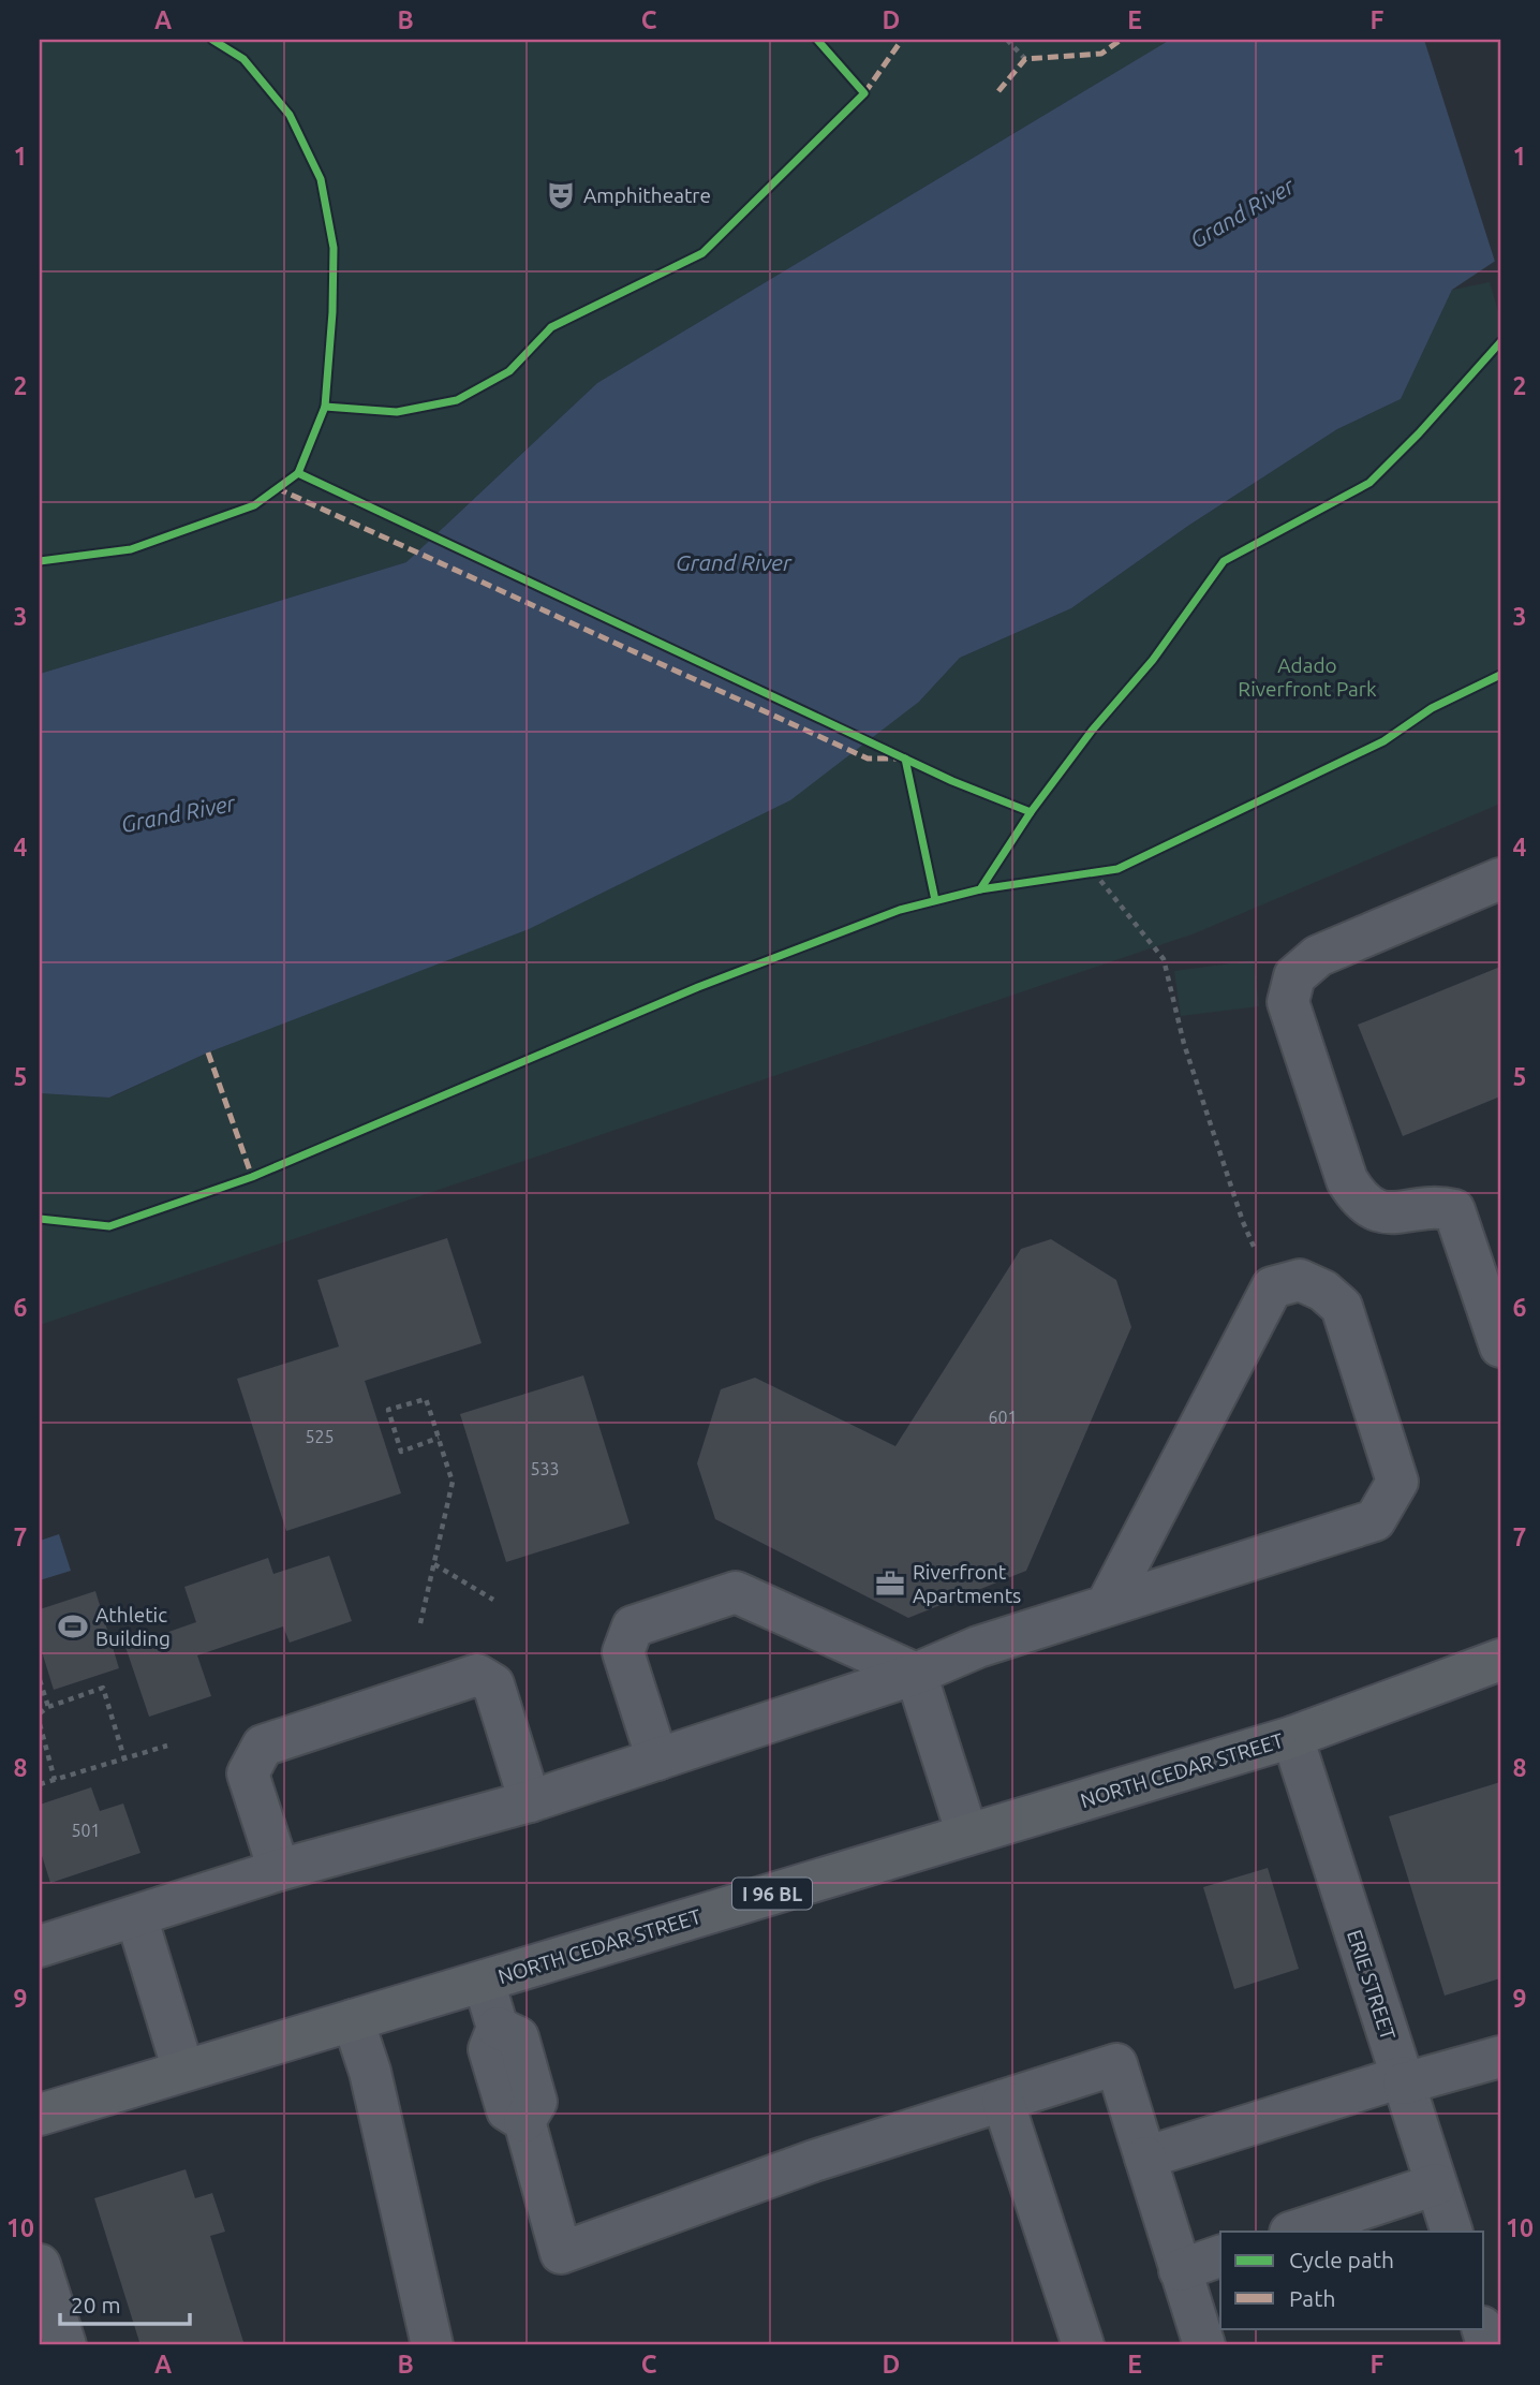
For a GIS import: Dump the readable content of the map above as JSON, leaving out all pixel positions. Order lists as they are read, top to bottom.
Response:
{
  "streets": {
    "main road": ["NORTH CEDAR STREET", "I 96 BL"],
    "street": ["ERIE STREET"]
  },
  "crossings": [
    ["NORTH CEDAR STREET", "ERIE STREET"]
  ],
  "water": ["Grand River"],
  "parks": ["Adado Riverfront Park"],
  "places": {
    "theatre": ["Amphitheatre"],
    "office": ["Riverfront Apartments"],
    "sports": ["Athletic Building"]
  },
  "house_numbers": [
    "601",
    "525",
    "533",
    "501"
  ],
  "legend": ["Cycle path", "Path"],
  "scale_bar": "20 m",
  "grid": {
    "columns": [
      "A",
      "B",
      "C",
      "D",
      "E",
      "F"
    ],
    "rows": [
      "1",
      "2",
      "3",
      "4",
      "5",
      "6",
      "7",
      "8",
      "9",
      "10"
    ]
  }
}
